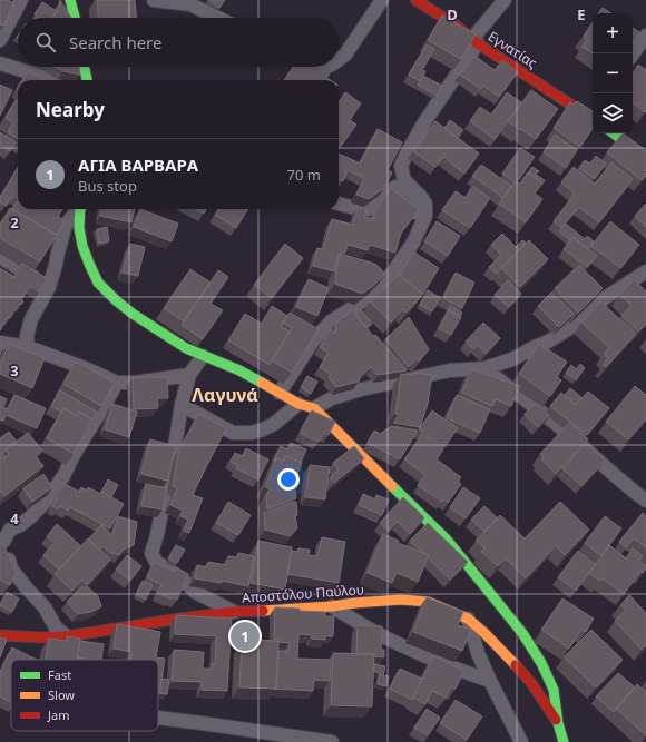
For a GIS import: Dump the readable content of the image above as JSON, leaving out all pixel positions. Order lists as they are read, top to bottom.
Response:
{
  "streets": {
    "street": ["Εγνατίας", "Αποστόλου Παύλου"]
  },
  "districts": ["Λαγυνά"],
  "legend": ["Fast", "Slow", "Jam"],
  "page": {
    "map_buttons": ["+", "−"],
    "search": "Search here",
    "heading": "Nearby",
    "list": [
      {
        "mark": "1",
        "name": "ΑΓΙΑ ΒΑΡΒΑΡΑ",
        "note": "Bus stop",
        "value": "70 m"
      }
    ],
    "pins": "1"
  },
  "grid": {
    "columns": ["D", "E"],
    "rows": ["2", "3", "4"]
  }
}
